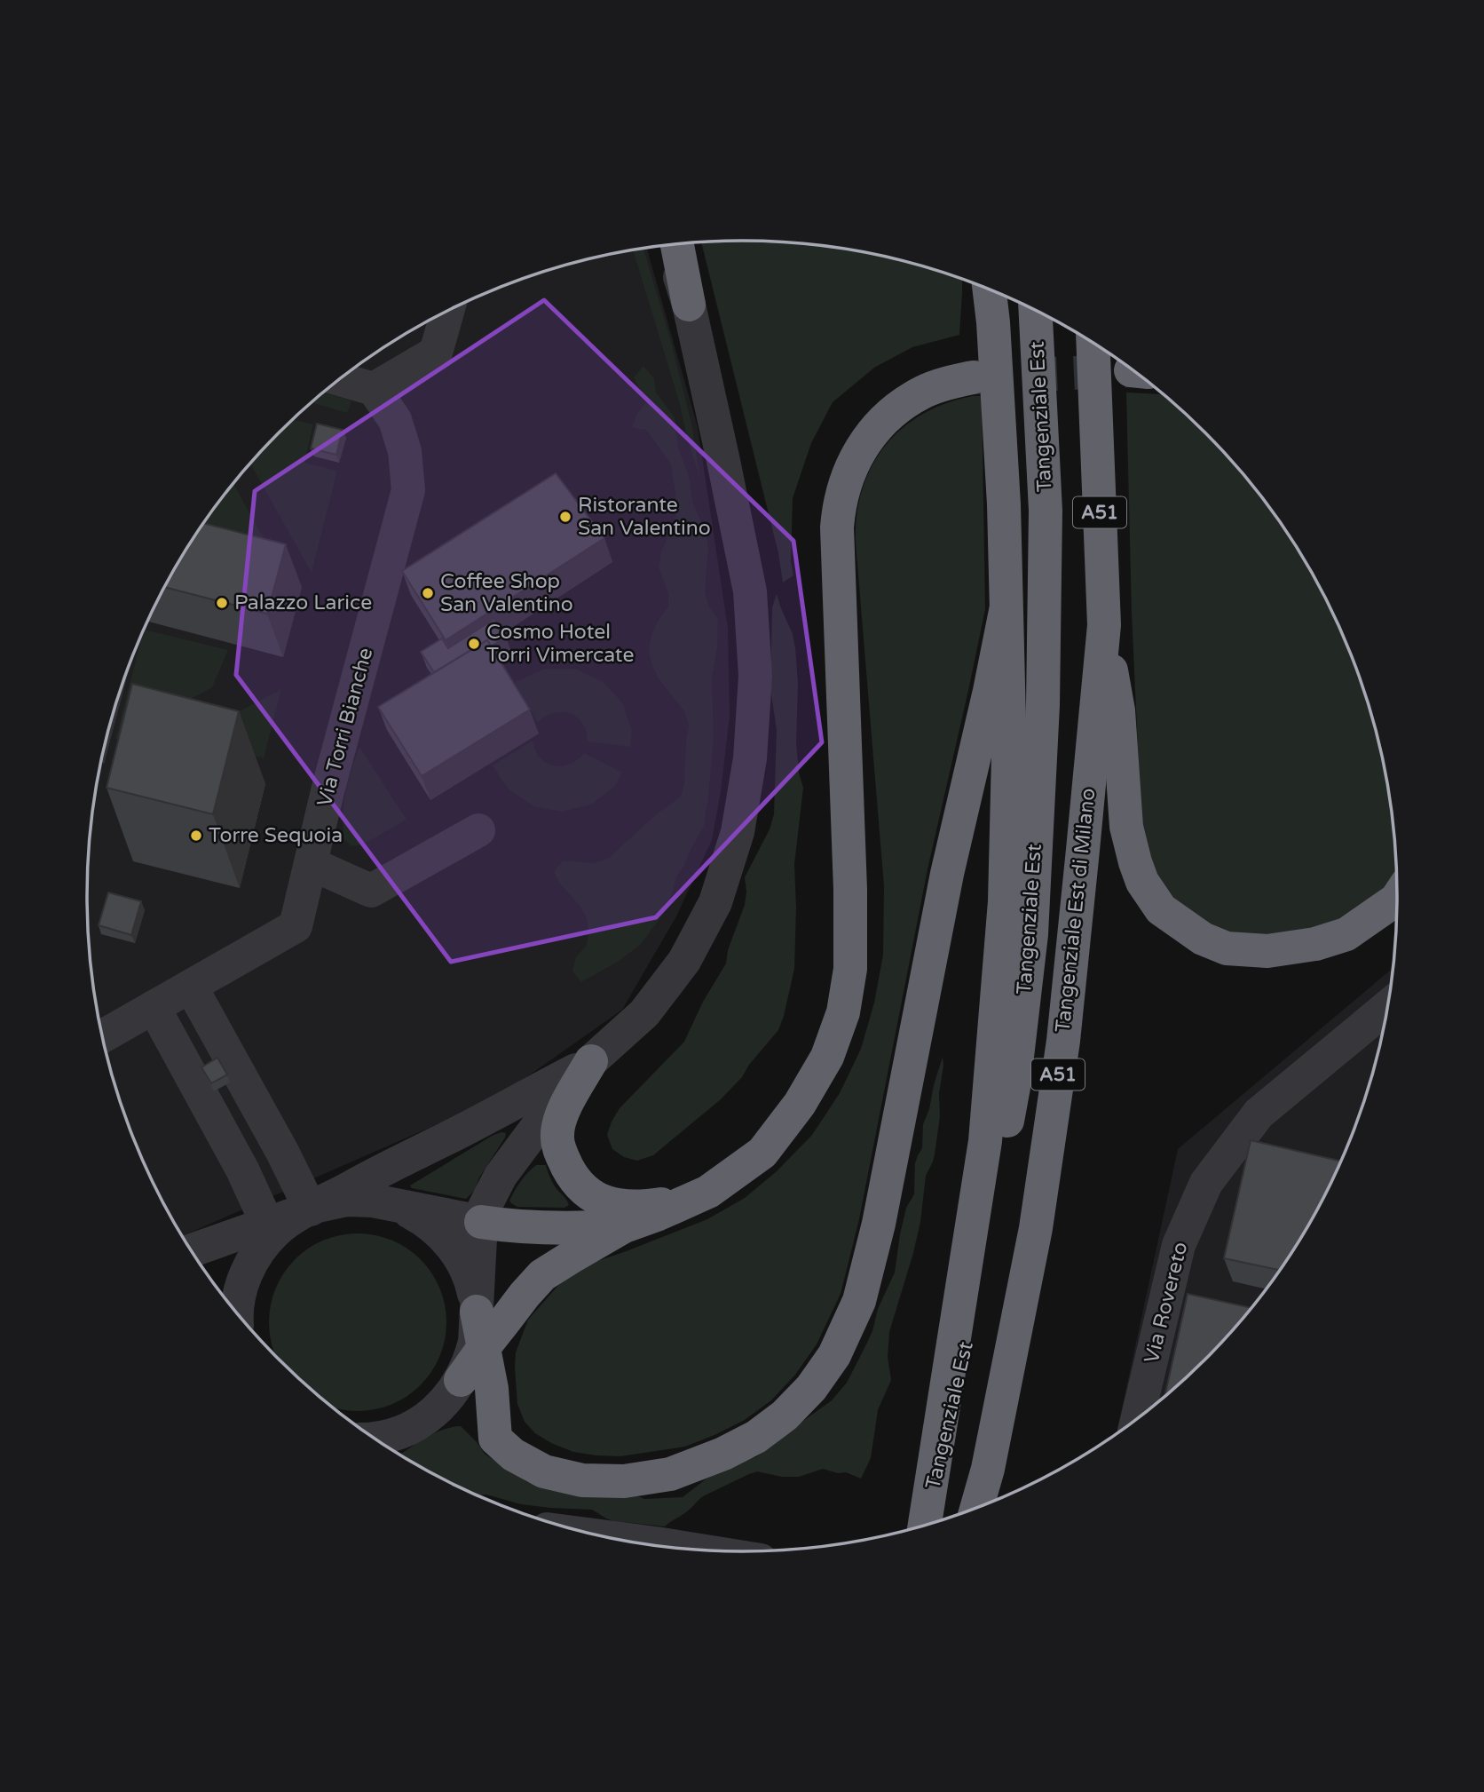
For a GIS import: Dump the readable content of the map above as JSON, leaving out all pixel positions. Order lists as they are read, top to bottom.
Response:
{
  "streets": {
    "highway": ["Tangenziale Est", "A51", "Tangenziale Est di Milano"],
    "street": ["Via Torri Bianche", "Via Rovereto"]
  },
  "places": [
    "Ristorante San Valentino",
    "Coffee Shop San Valentino",
    "Palazzo Larice",
    "Cosmo Hotel Torri Vimercate",
    "Torre Sequoia"
  ]
}
